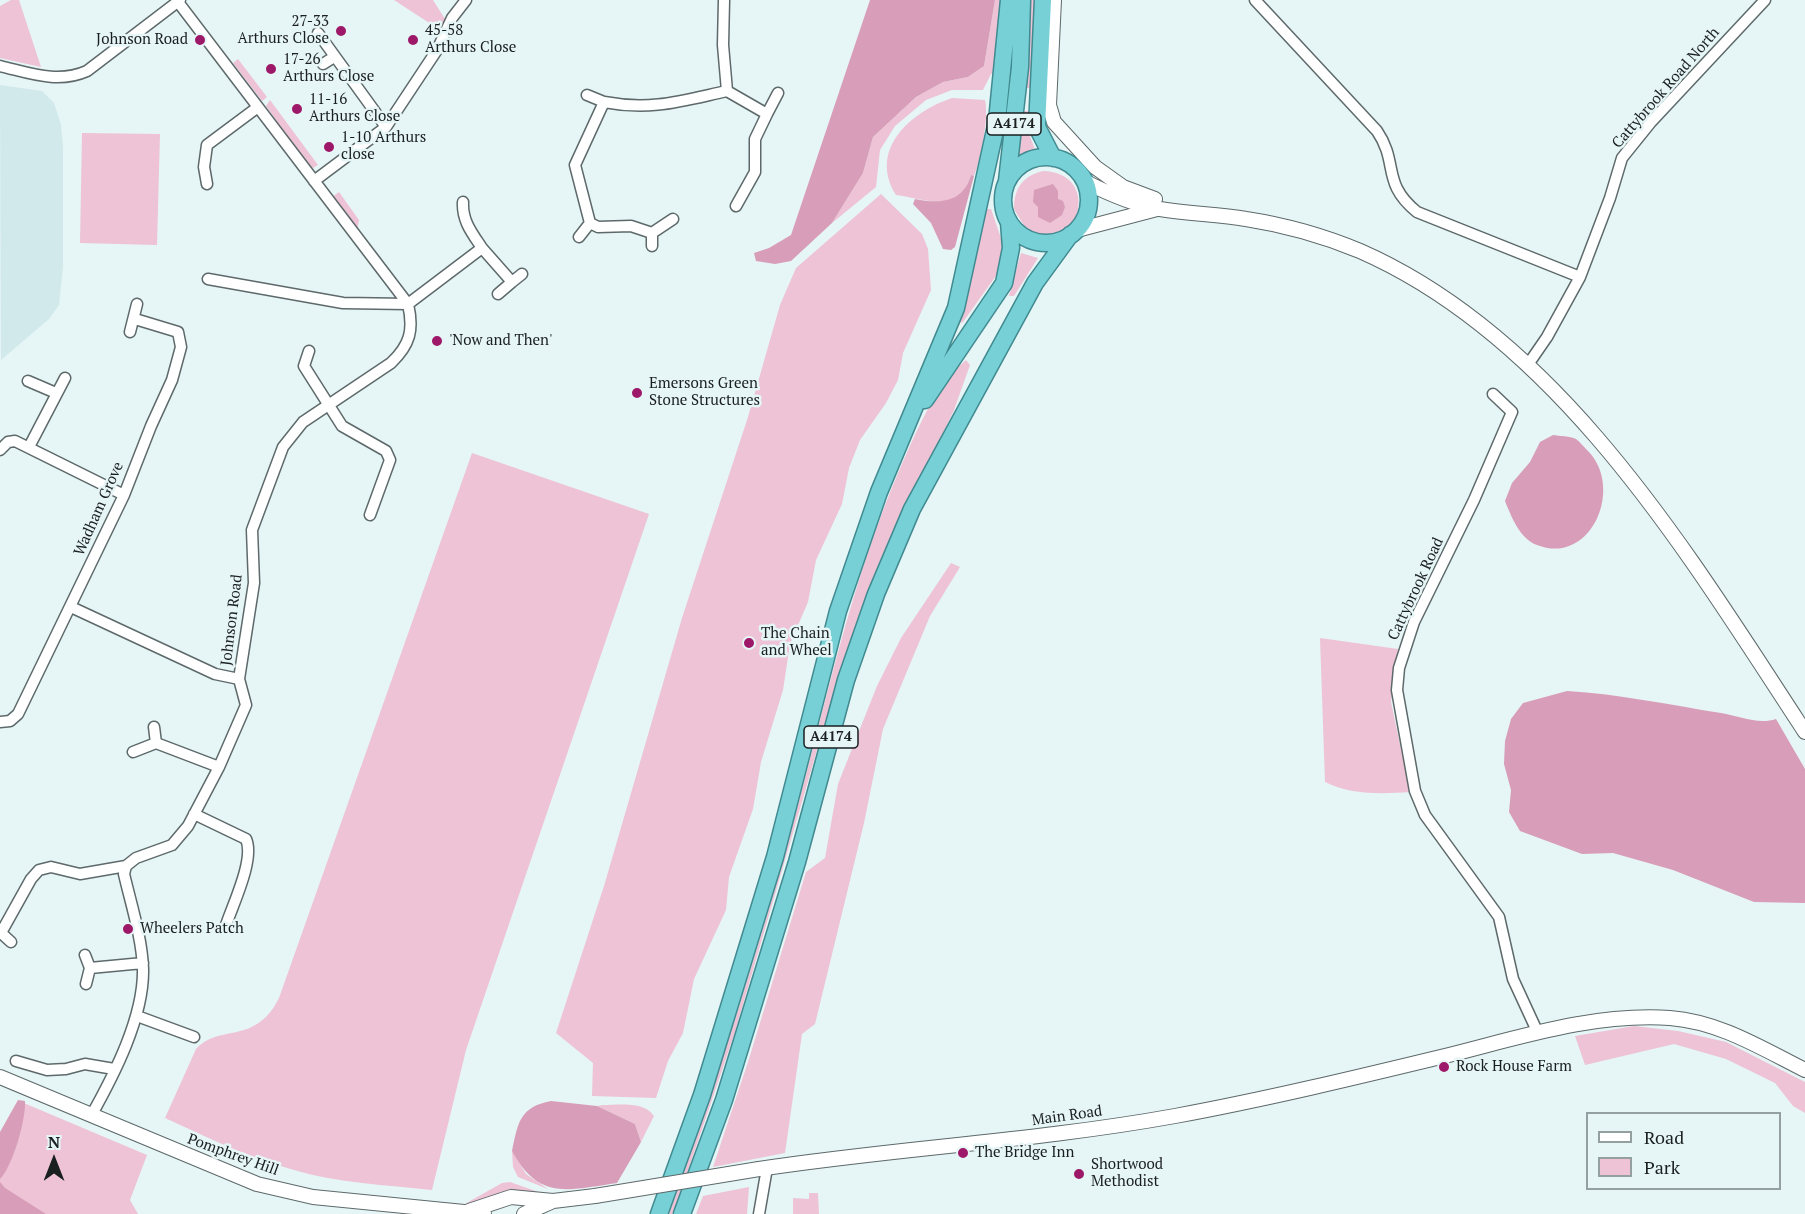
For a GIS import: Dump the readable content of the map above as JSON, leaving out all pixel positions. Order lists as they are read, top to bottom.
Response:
{
  "streets": {
    "highway": ["A4174"],
    "main road": ["Main Road", "Pomphrey Hill"],
    "street": [
      "Cattybrook Road North",
      "Wadham Grove",
      "Cattybrook Road",
      "Johnson Road"
    ]
  },
  "crossings": [
    ["Cattybrook Road", "Main Road"],
    ["Main Road", "Pomphrey Hill"]
  ],
  "places": [
    "27-33 Arthurs Close",
    "Johnson Road",
    "45-58 Arthurs Close",
    "17-26 Arthurs Close",
    "11-16 Arthurs Close",
    "1-10 Arthurs close",
    "'Now and Then'",
    "Emersons Green Stone Structures",
    "The Chain and Wheel",
    "Wheelers Patch",
    "Rock House Farm",
    "The Bridge Inn",
    "Shortwood Methodist"
  ],
  "legend": ["Road", "Park"],
  "north": "top"
}
